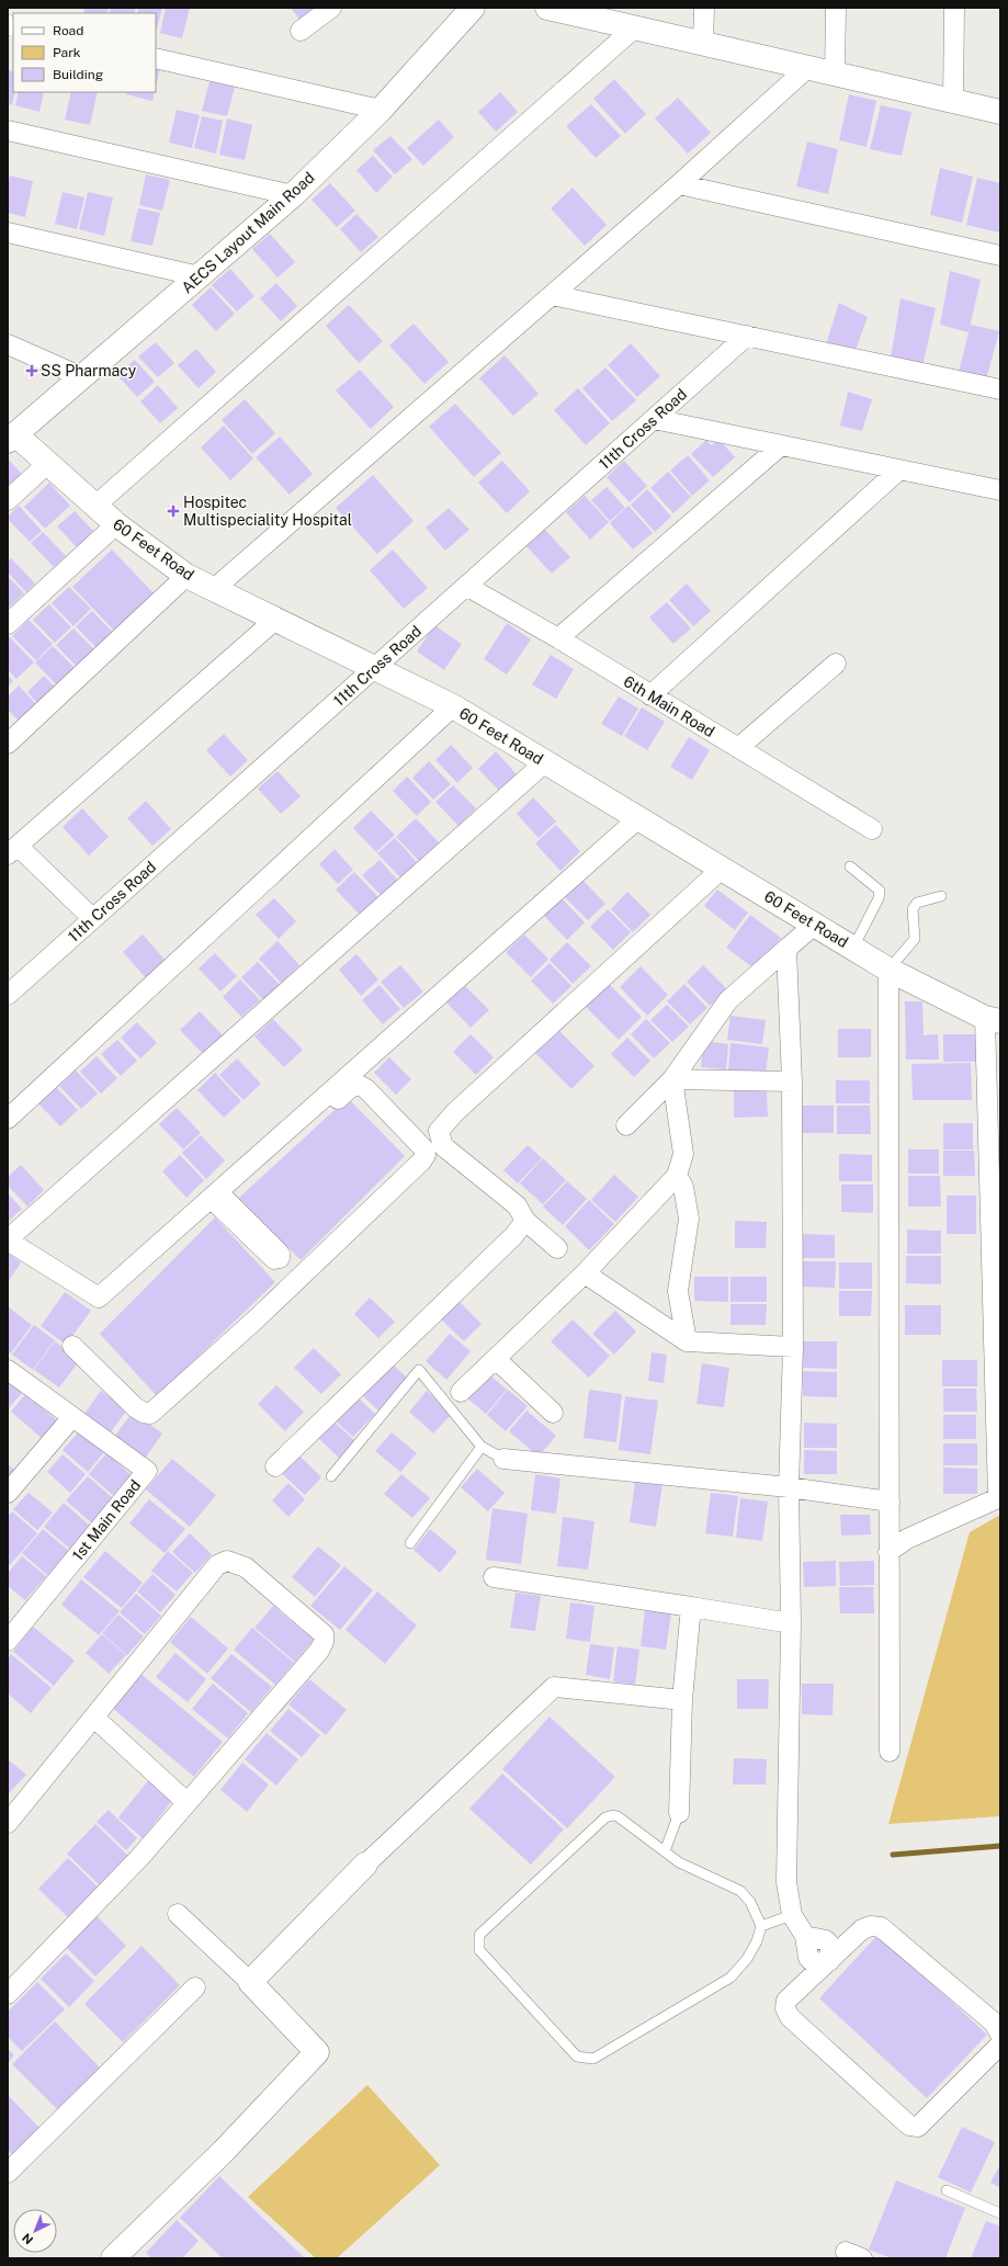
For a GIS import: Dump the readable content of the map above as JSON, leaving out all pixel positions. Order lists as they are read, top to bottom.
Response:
{
  "streets": {
    "street": [
      "AECS Layout Main Road",
      "11th Cross Road",
      "60 Feet Road",
      "6th Main Road",
      "1st Main Road"
    ]
  },
  "crossings": [
    ["AECS Layout Main Road", "60 Feet Road"],
    ["11th Cross Road", "60 Feet Road"],
    ["11th Cross Road", "6th Main Road"]
  ],
  "places": {
    "health": ["SS Pharmacy", "Hospitec Multispeciality Hospital"]
  },
  "legend": ["Road", "Park", "Building"],
  "north": "bottom left"
}
